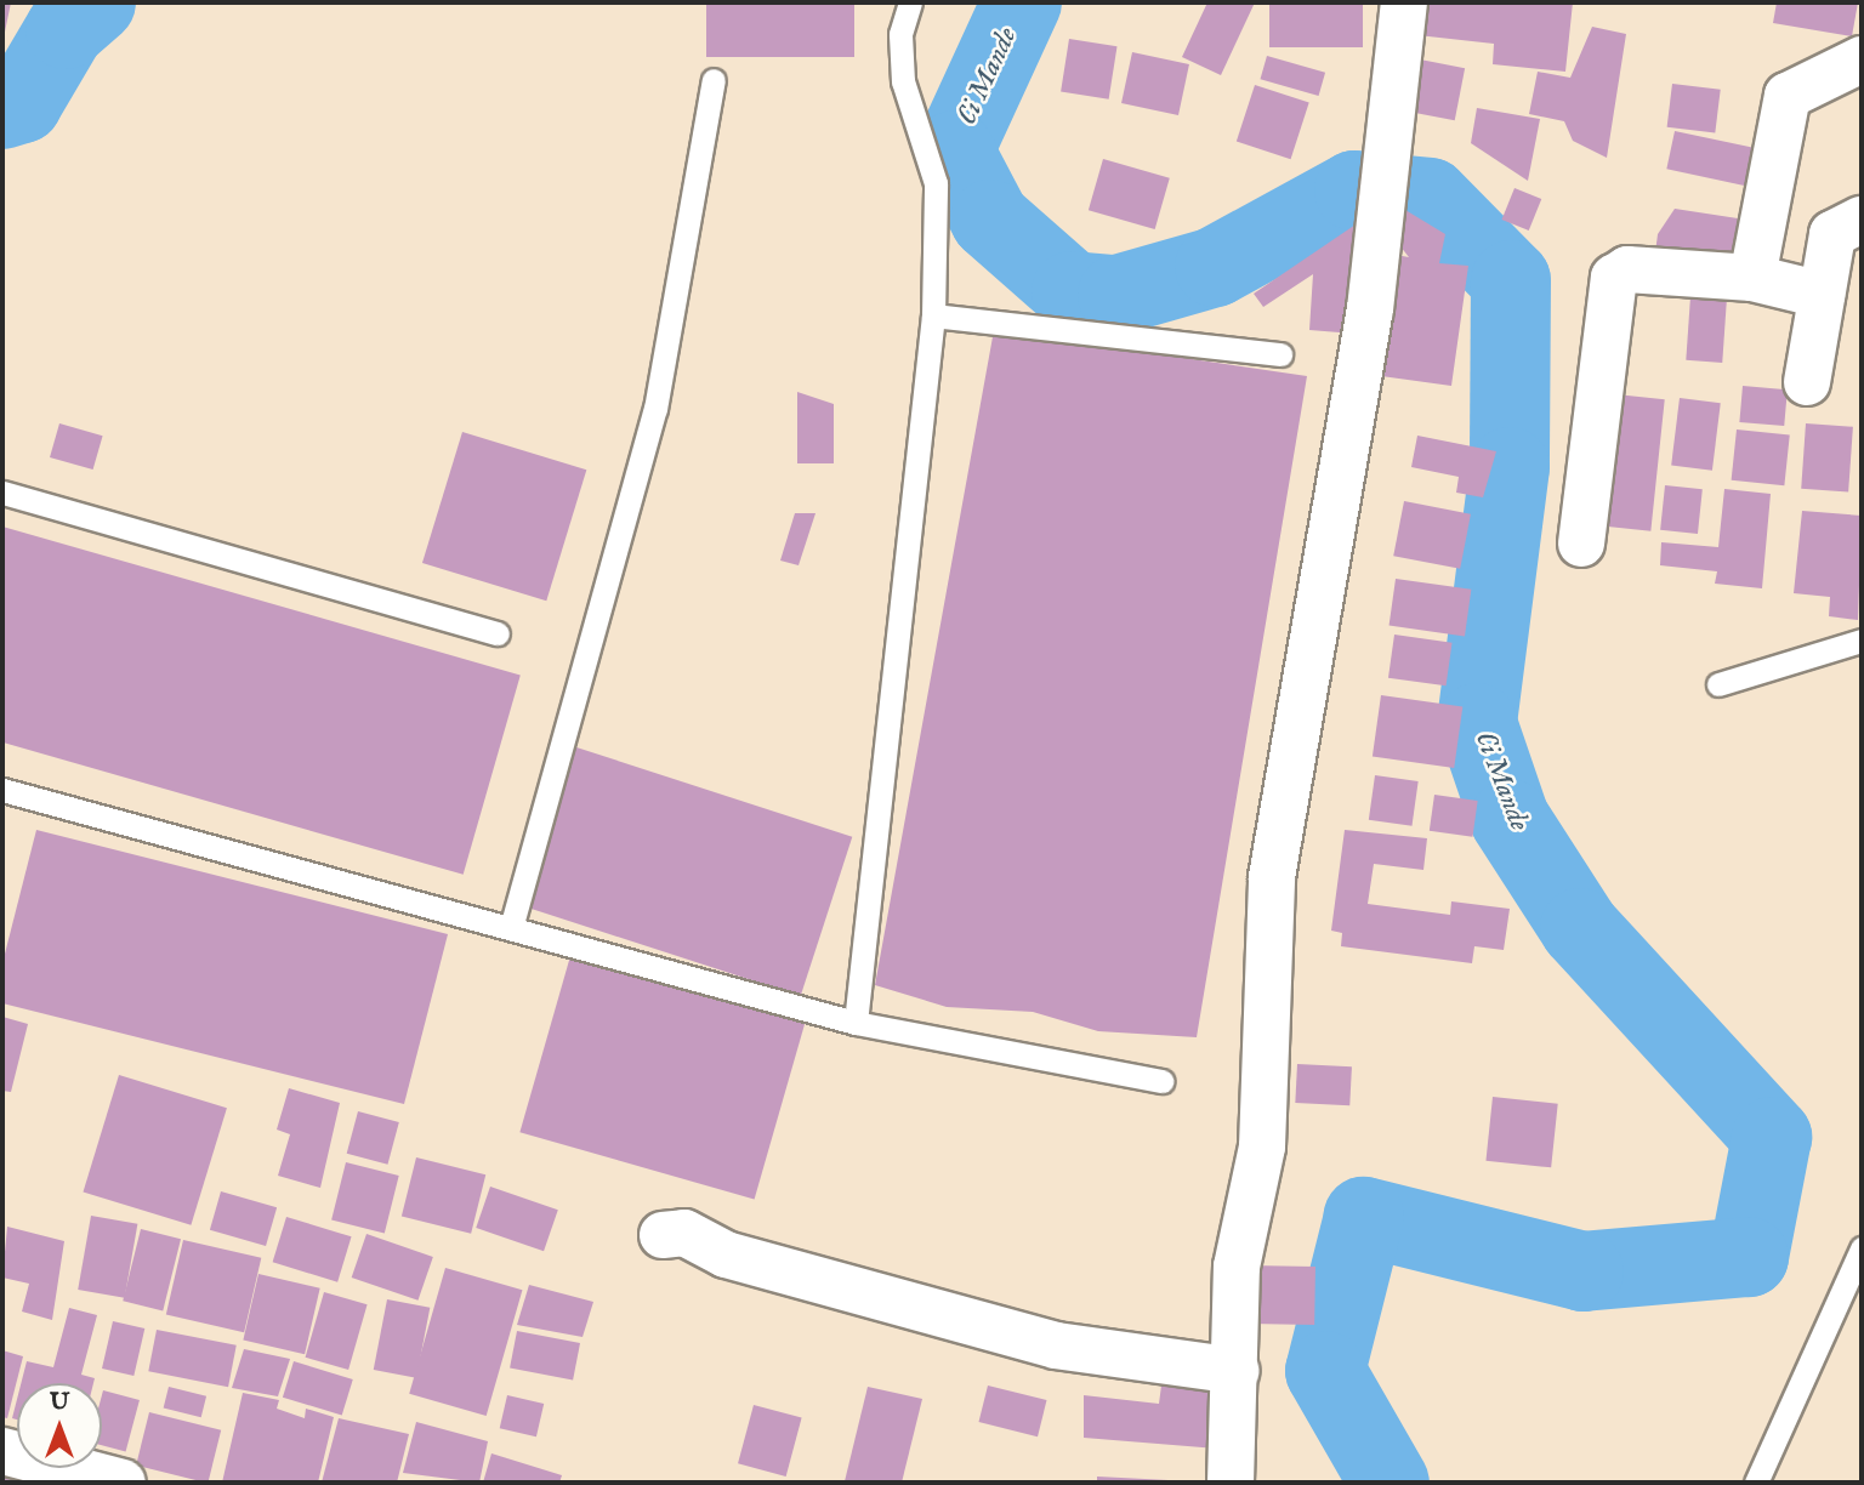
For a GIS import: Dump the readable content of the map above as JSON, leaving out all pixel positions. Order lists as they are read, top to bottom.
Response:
{
  "water": ["Ci Mande"],
  "north": "top"
}
